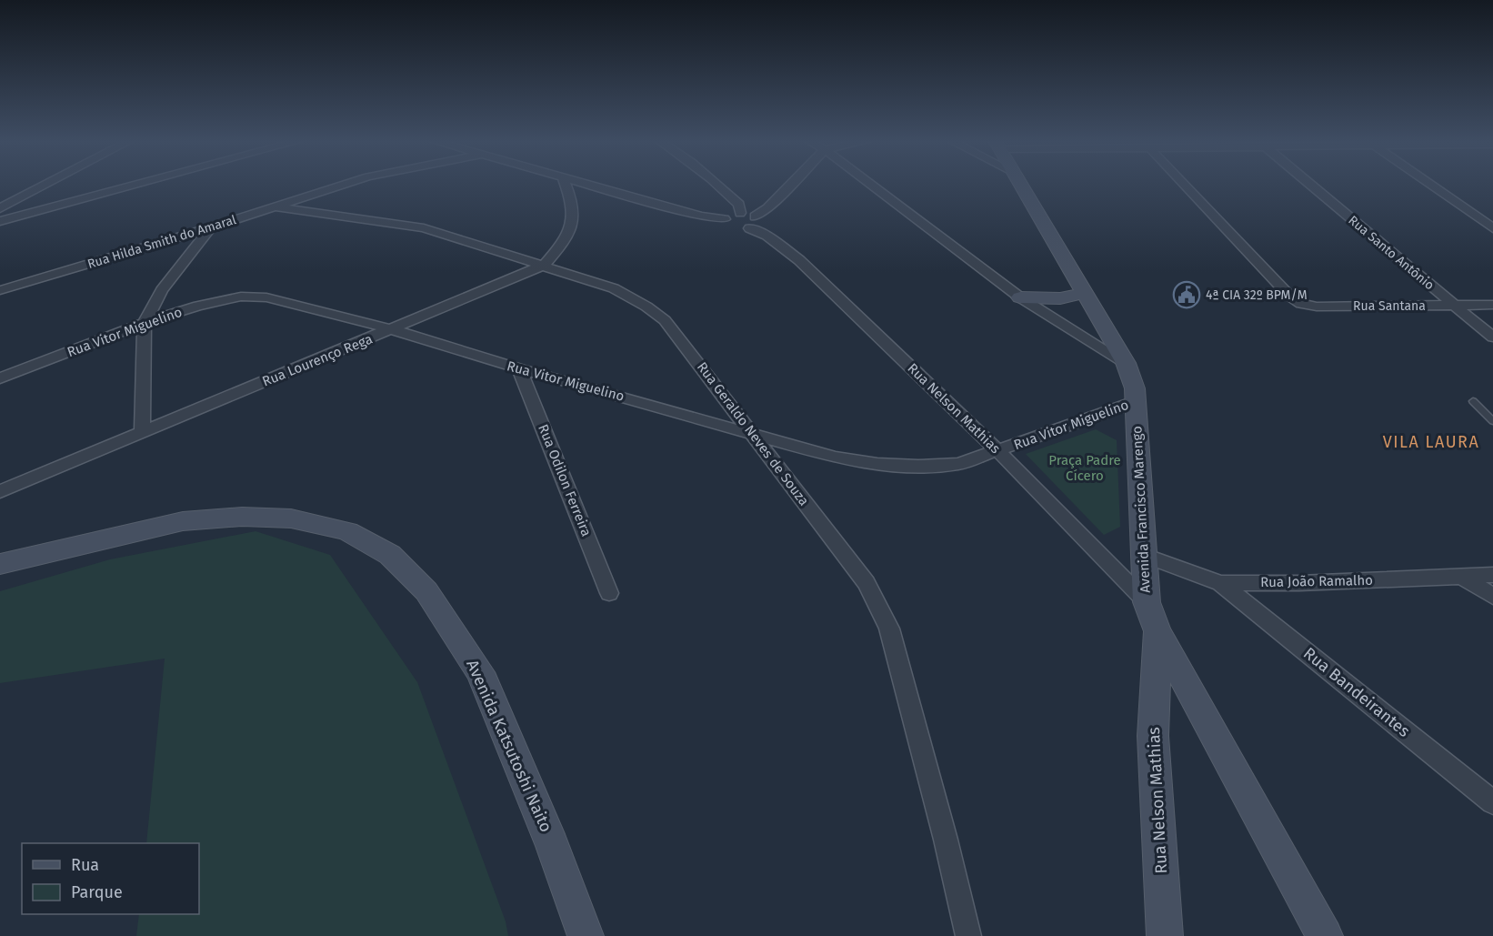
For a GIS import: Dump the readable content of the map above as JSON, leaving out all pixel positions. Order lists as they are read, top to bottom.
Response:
{
  "streets": {
    "main road": ["Rua Nelson Mathias", "Avenida Francisco Marengo", "Avenida Katsutoshi Naito"],
    "street": [
      "Rua Hilda Smith do Amaral",
      "Rua Santo Antônio",
      "Rua Santana",
      "Rua Vitor Miguelino",
      "Rua Lourenço Rega",
      "Rua Geraldo Neves de Souza",
      "Rua Odilon Ferreira",
      "Rua João Ramalho",
      "Rua Bandeirantes"
    ]
  },
  "crossings": [
    ["Rua Hilda Smith do Amaral", "Rua Geraldo Neves de Souza"],
    ["Rua Santo Antônio", "Rua Santana"],
    ["Rua Vitor Miguelino", "Rua Lourenço Rega"],
    ["Rua Vitor Miguelino", "Rua Nelson Mathias"],
    ["Rua Vitor Miguelino", "Rua Geraldo Neves de Souza"],
    ["Rua Vitor Miguelino", "Rua Odilon Ferreira"],
    ["Rua Vitor Miguelino", "Avenida Francisco Marengo"],
    ["Rua Lourenço Rega", "Rua Geraldo Neves de Souza"],
    ["Rua Nelson Mathias", "Avenida Francisco Marengo"],
    ["Avenida Francisco Marengo", "Rua João Ramalho"],
    ["Rua João Ramalho", "Rua Bandeirantes"]
  ],
  "districts": ["VILA LAURA"],
  "parks": ["Praça Padre Cícero"],
  "places": {
    "public building": ["4ª CIA 32º BPM/M"]
  },
  "legend": ["Rua", "Parque"]
}
